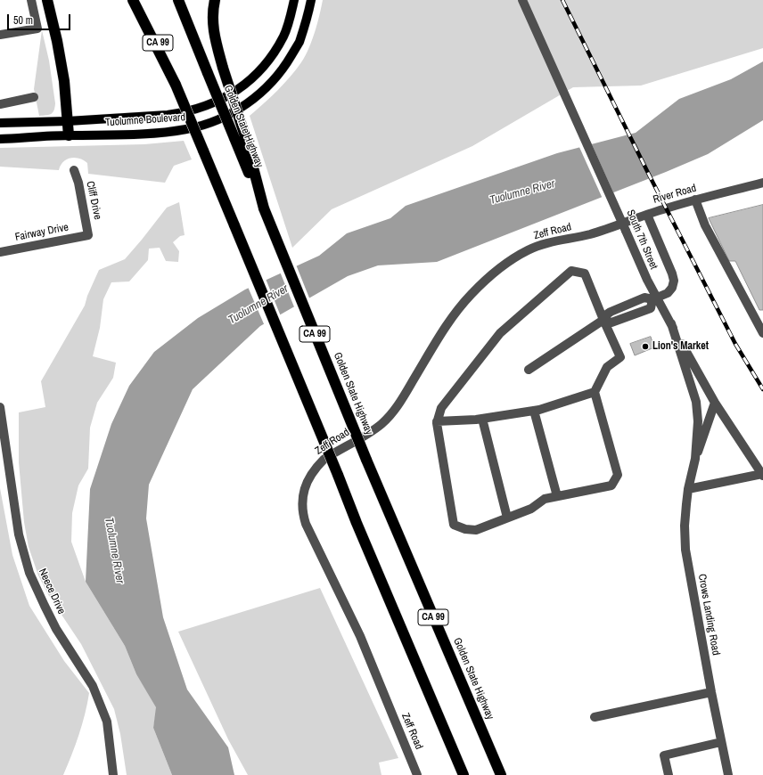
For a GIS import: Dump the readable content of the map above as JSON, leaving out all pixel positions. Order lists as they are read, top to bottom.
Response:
{
  "streets": {
    "highway": ["CA 99", "Golden State Highway"],
    "main road": ["Tuolumne Boulevard"],
    "street": [
      "River Road",
      "Cliff Drive",
      "Zeff Road",
      "Fairway Drive",
      "South 7th Street",
      "Neece Drive",
      "Crows Landing Road"
    ]
  },
  "crossings": [
    ["River Road", "Zeff Road"],
    ["River Road", "South 7th Street"],
    ["Cliff Drive", "Fairway Drive"],
    ["South 7th Street", "Crows Landing Road"]
  ],
  "water": ["Tuolumne River"],
  "places": ["Lion's Market"],
  "scale_bar": "50 m"
}
